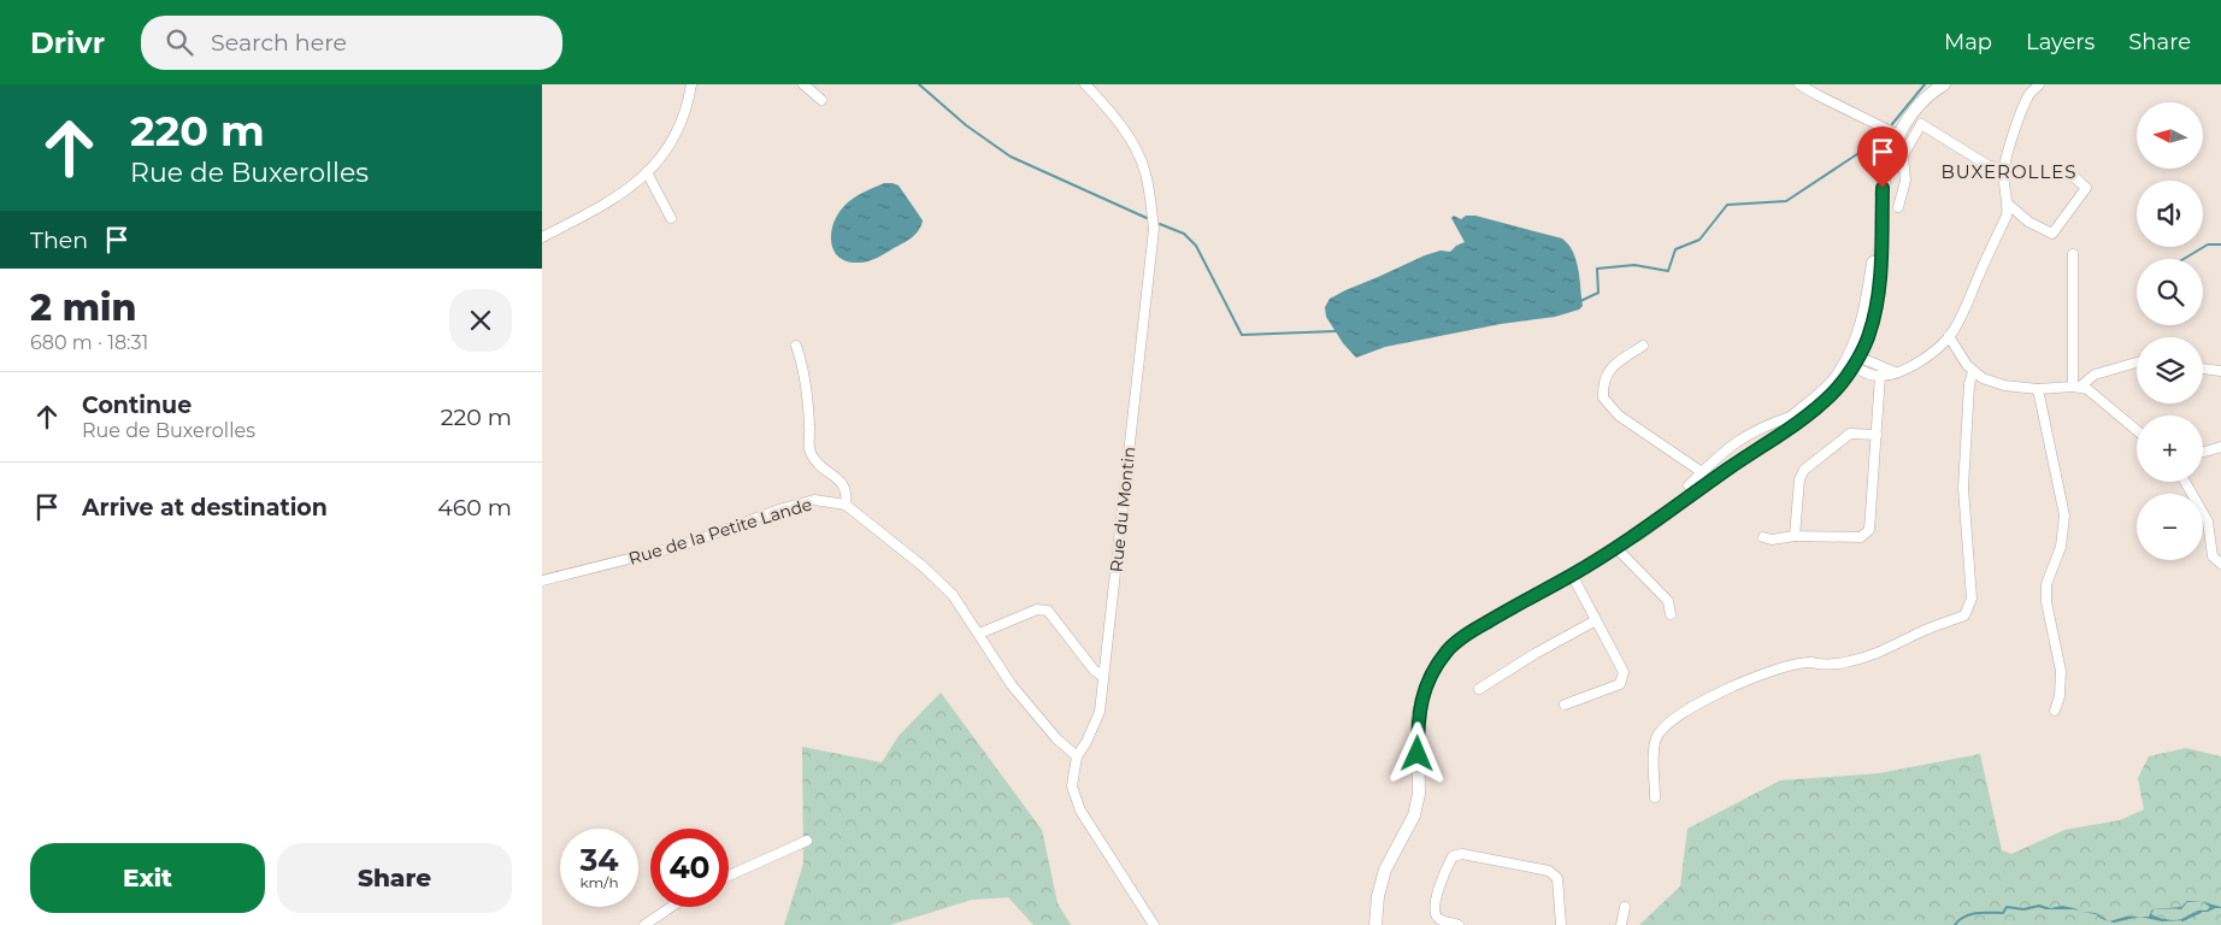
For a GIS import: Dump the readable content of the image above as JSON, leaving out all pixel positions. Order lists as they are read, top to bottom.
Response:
{
  "streets": {
    "street": ["Rue du Montin", "Rue de la Petite Lande"]
  },
  "crossings": [
    ["Rue du Montin", "Rue de la Petite Lande"]
  ],
  "districts": ["BUXEROLLES"],
  "north": "left",
  "page": {
    "header": "Drivr",
    "search": "Search here",
    "nav": ["Map", "Layers", "Share"],
    "turn": ["220 m", "Rue de Buxerolles"],
    "map_buttons": ["+", "−"],
    "then": "Then",
    "heading": ["2 min", "680 m · 18:31"],
    "list": [
      {
        "name": "Continue",
        "note": "Rue de Buxerolles",
        "value": "220 m"
      },
      {
        "name": "Arrive at destination",
        "value": "460 m"
      }
    ],
    "speed": "34 km/h",
    "limit": "40",
    "buttons": ["Exit", "Share"]
  }
}
